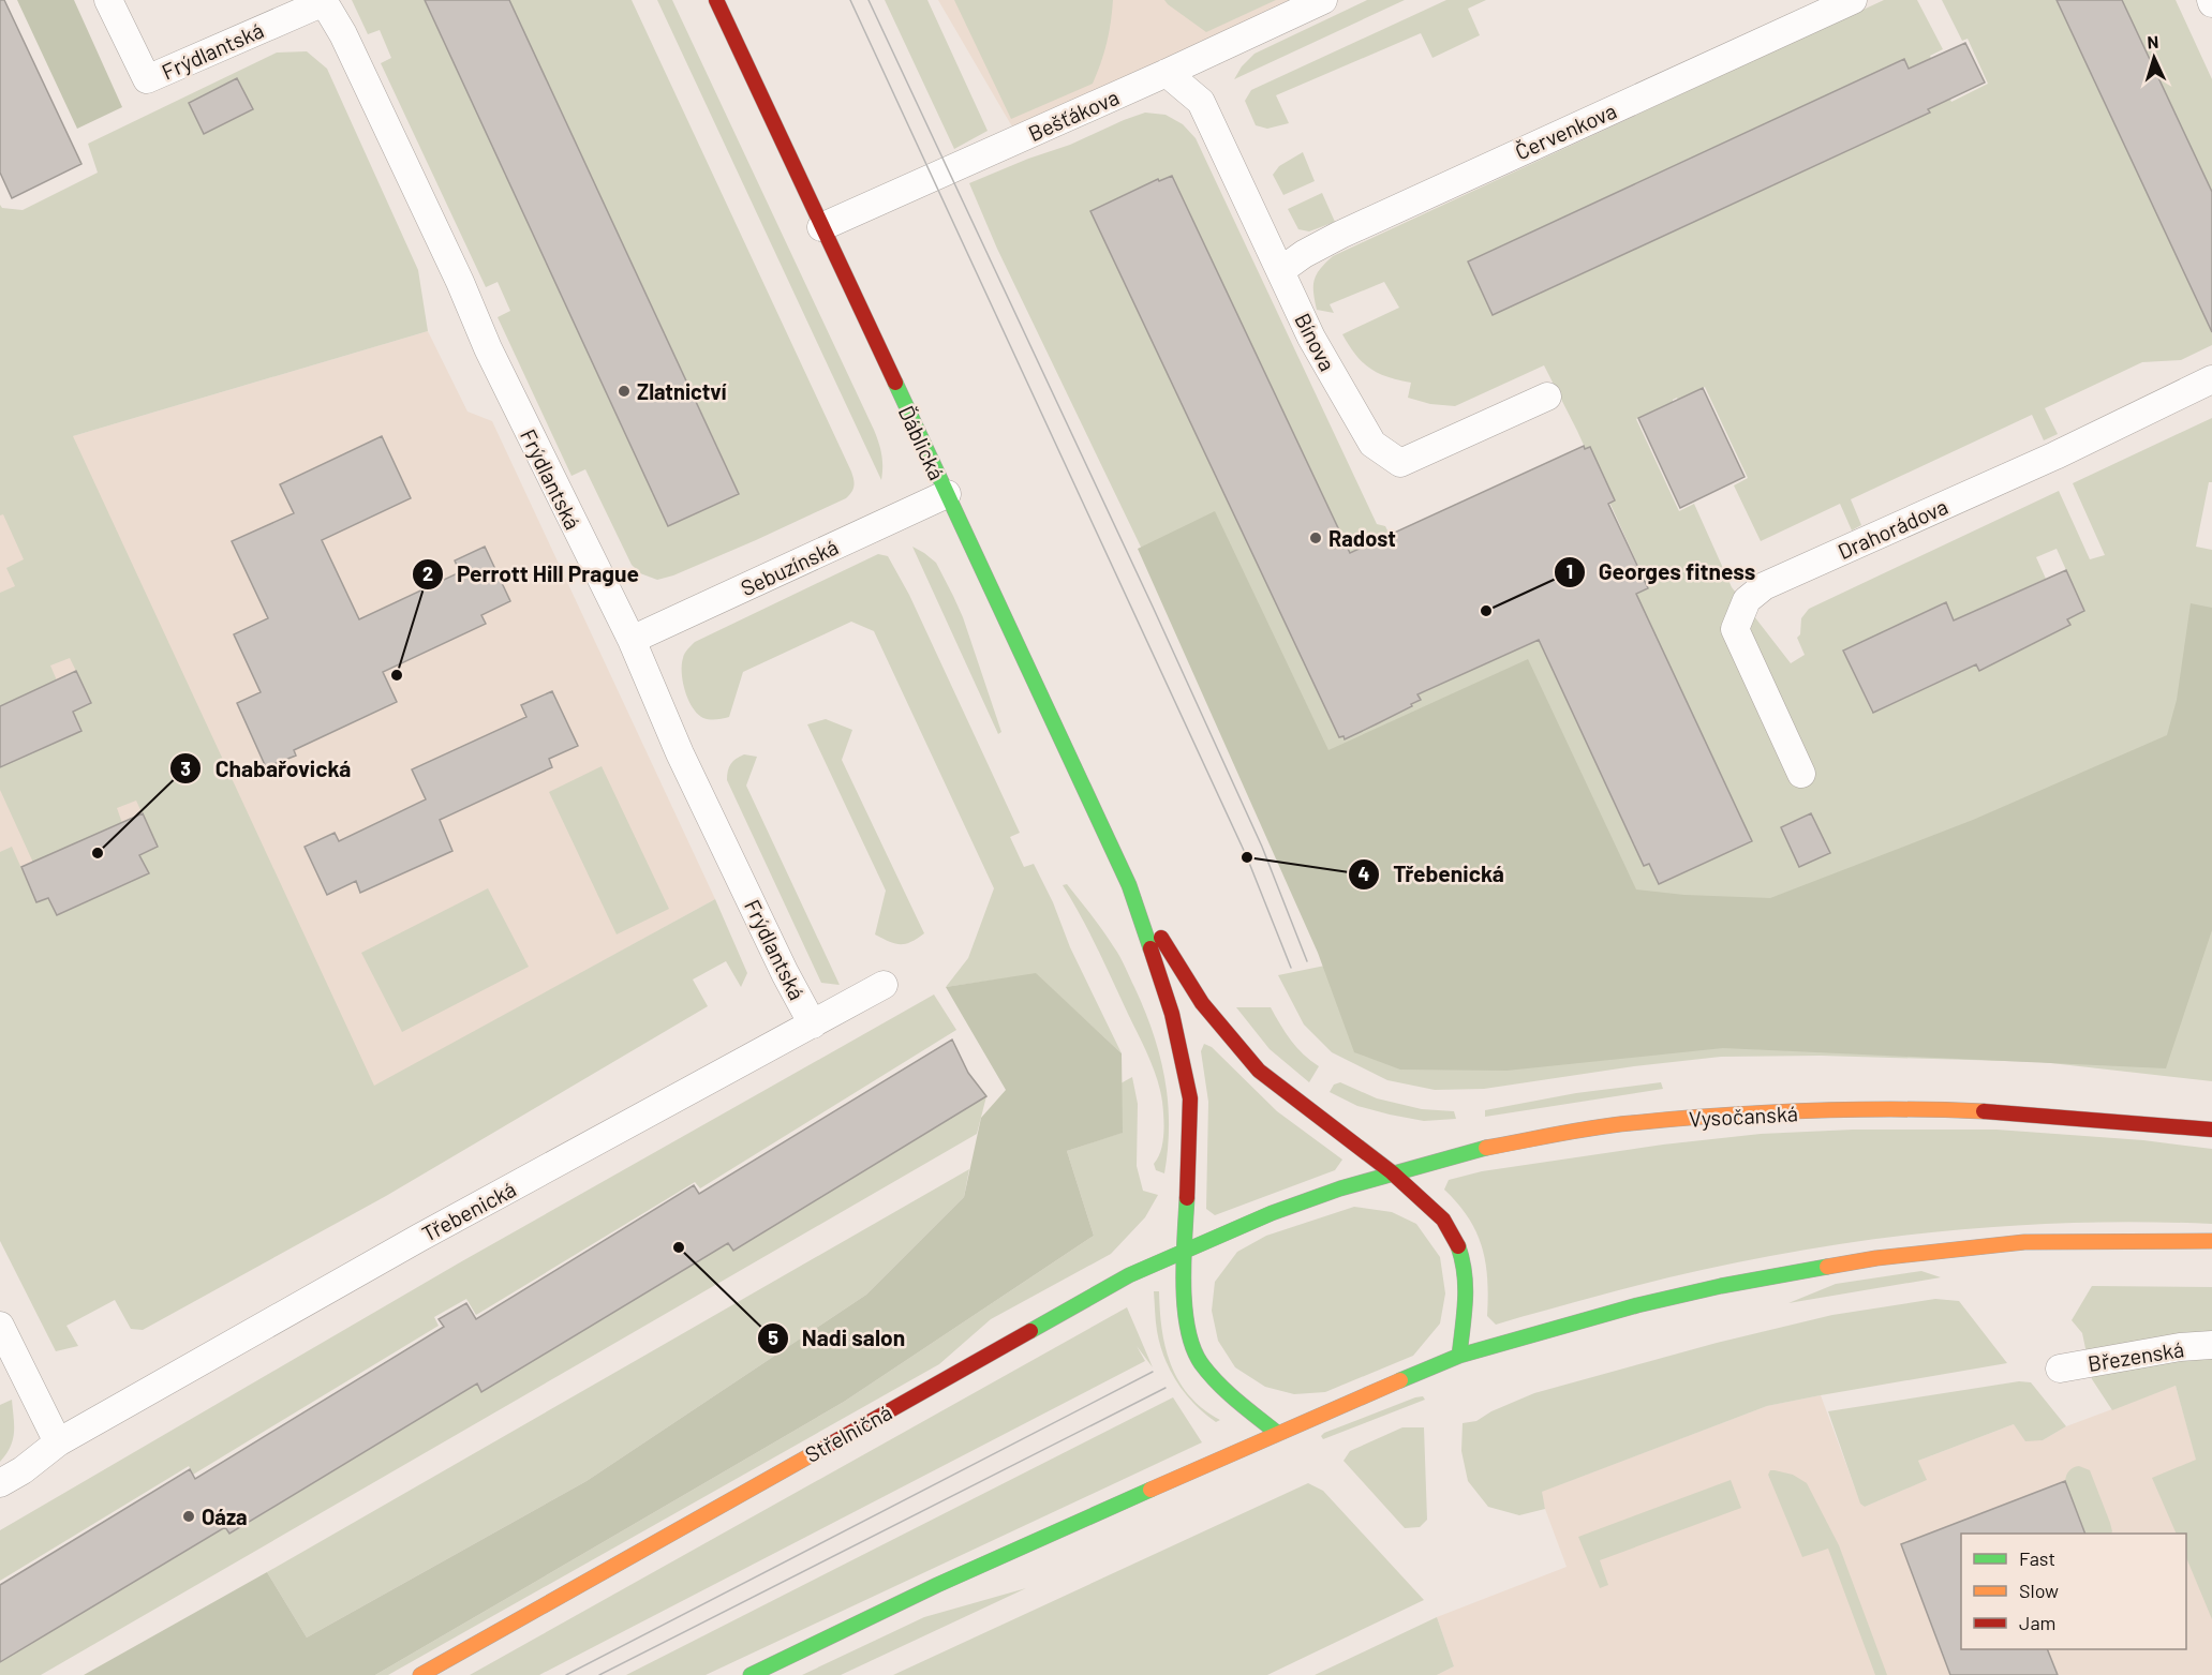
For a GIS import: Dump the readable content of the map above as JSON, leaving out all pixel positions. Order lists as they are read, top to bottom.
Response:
{
  "streets": {
    "main road": ["Ďáblická", "Vysočanská", "Střelničná"],
    "street": [
      "Frýdlantská",
      "Bešťákova",
      "Červenkova",
      "Bínova",
      "Drahorádova",
      "Sebuzínská",
      "Třebenická",
      "Březenská"
    ]
  },
  "crossings": [
    ["Frýdlantská", "Sebuzínská"],
    ["Frýdlantská", "Třebenická"],
    ["Bešťákova", "Bínova"],
    ["Bešťákova", "Ďáblická"],
    ["Červenkova", "Bínova"],
    ["Ďáblická", "Sebuzínská"],
    ["Vysočanská", "Střelničná"]
  ],
  "places": [
    "Zlatnictví",
    "Radost",
    "Georges fitness",
    "Perrott Hill Prague",
    "Chabařovická",
    "Třebenická",
    "Nadi salon",
    "Oáza"
  ],
  "legend": ["Fast", "Slow", "Jam"],
  "north": "top"
}
